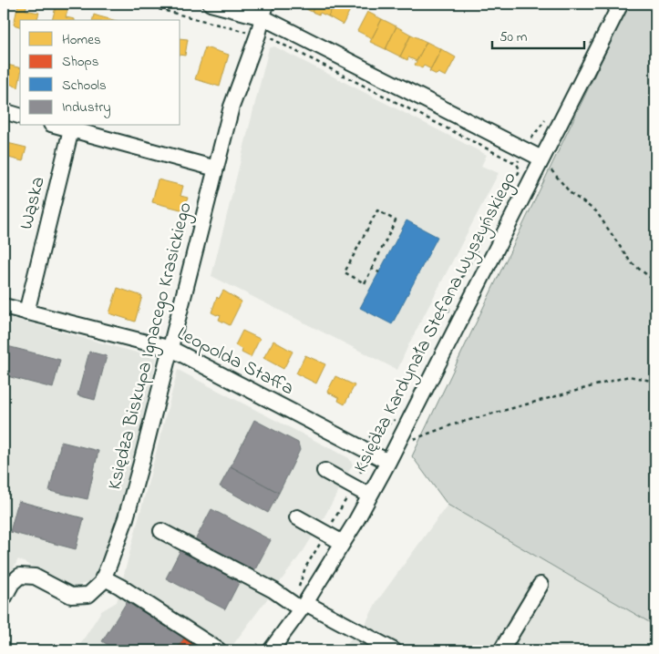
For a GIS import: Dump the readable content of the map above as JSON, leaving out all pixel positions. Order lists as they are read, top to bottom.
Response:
{
  "streets": {
    "street": [
      "Wąska",
      "Księdza Kardynała Stefana Wyszyńskiego",
      "Księdza Biskupa Ignacego Krasickiego",
      "Leopolda Staffa"
    ]
  },
  "crossings": [
    ["Wąska", "Leopolda Staffa"],
    ["Księdza Kardynała Stefana Wyszyńskiego", "Leopolda Staffa"],
    ["Księdza Biskupa Ignacego Krasickiego", "Leopolda Staffa"]
  ],
  "legend": [
    "Homes",
    "Shops",
    "Schools",
    "Industry"
  ],
  "scale_bar": "50 m"
}
